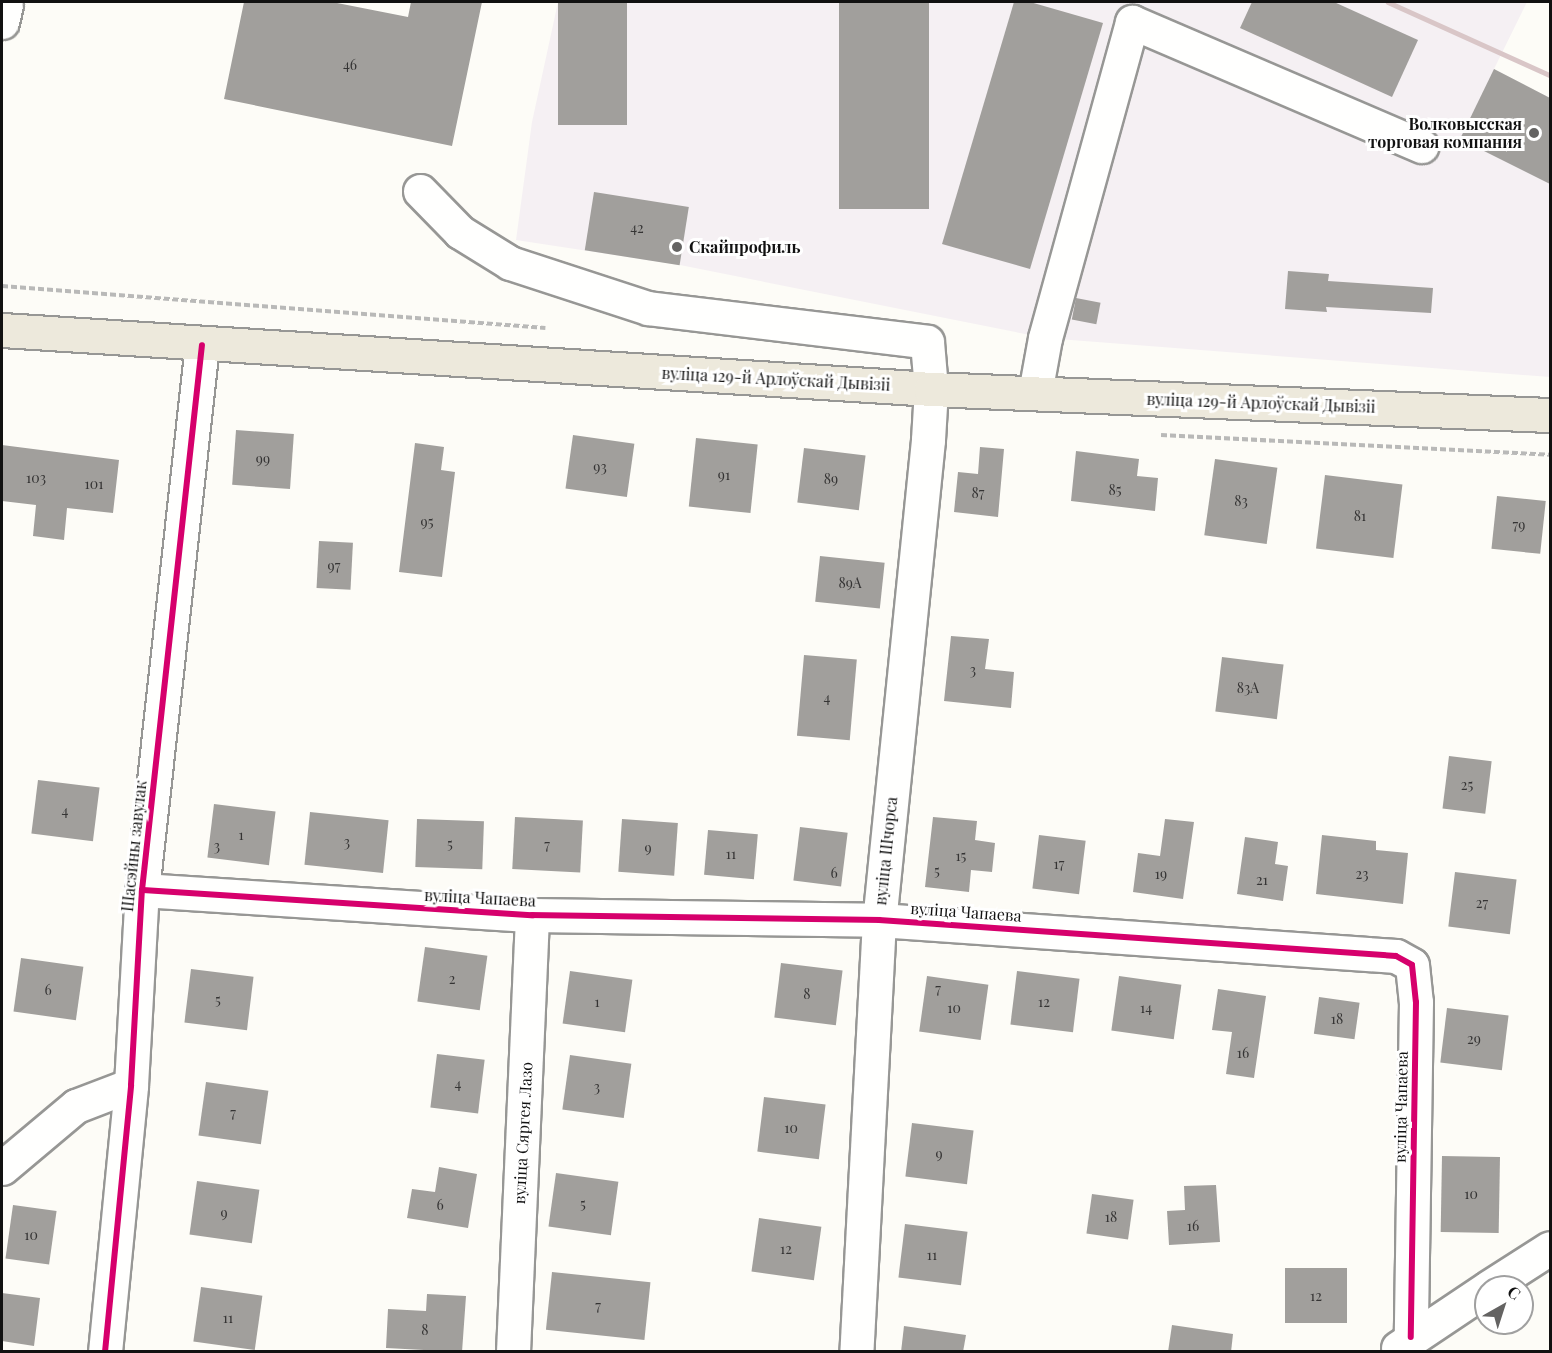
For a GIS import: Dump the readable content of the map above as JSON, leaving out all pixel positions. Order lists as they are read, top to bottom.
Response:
{
  "streets": {
    "main road": ["вуліца 129-й Арлоўскай Дывізіі"],
    "street": [
      "Шасэйны завулак",
      "вуліца Шчорса",
      "вуліца Чапаева",
      "вуліца Сяргея Лазо"
    ]
  },
  "crossings": [
    ["вуліца 129-й Арлоўскай Дывізіі", "Шасэйны завулак"],
    ["вуліца 129-й Арлоўскай Дывізіі", "вуліца Шчорса"],
    ["Шасэйны завулак", "вуліца Чапаева"],
    ["вуліца Шчорса", "вуліца Чапаева"],
    ["вуліца Чапаева", "вуліца Сяргея Лазо"]
  ],
  "places": ["Волковысская торговая компания", "Скайпрофиль"],
  "house_numbers": [
    "46",
    "42",
    "99",
    "93",
    "91",
    "103",
    "89",
    "101",
    "85",
    "87",
    "83",
    "81",
    "95",
    "79",
    "97",
    "89А",
    "3",
    "83А",
    "4",
    "25",
    "4",
    "1",
    "3",
    "5",
    "7",
    "3",
    "9",
    "11",
    "15",
    "17",
    "5",
    "6",
    "19",
    "23",
    "21",
    "27",
    "2",
    "7",
    "6",
    "8",
    "5",
    "1",
    "12",
    "10",
    "14",
    "18",
    "29",
    "16",
    "4",
    "3",
    "7",
    "10",
    "9",
    "10",
    "5",
    "6",
    "9",
    "18",
    "16",
    "10",
    "12",
    "11",
    "12",
    "7",
    "11",
    "8"
  ],
  "north": "top right"
}
